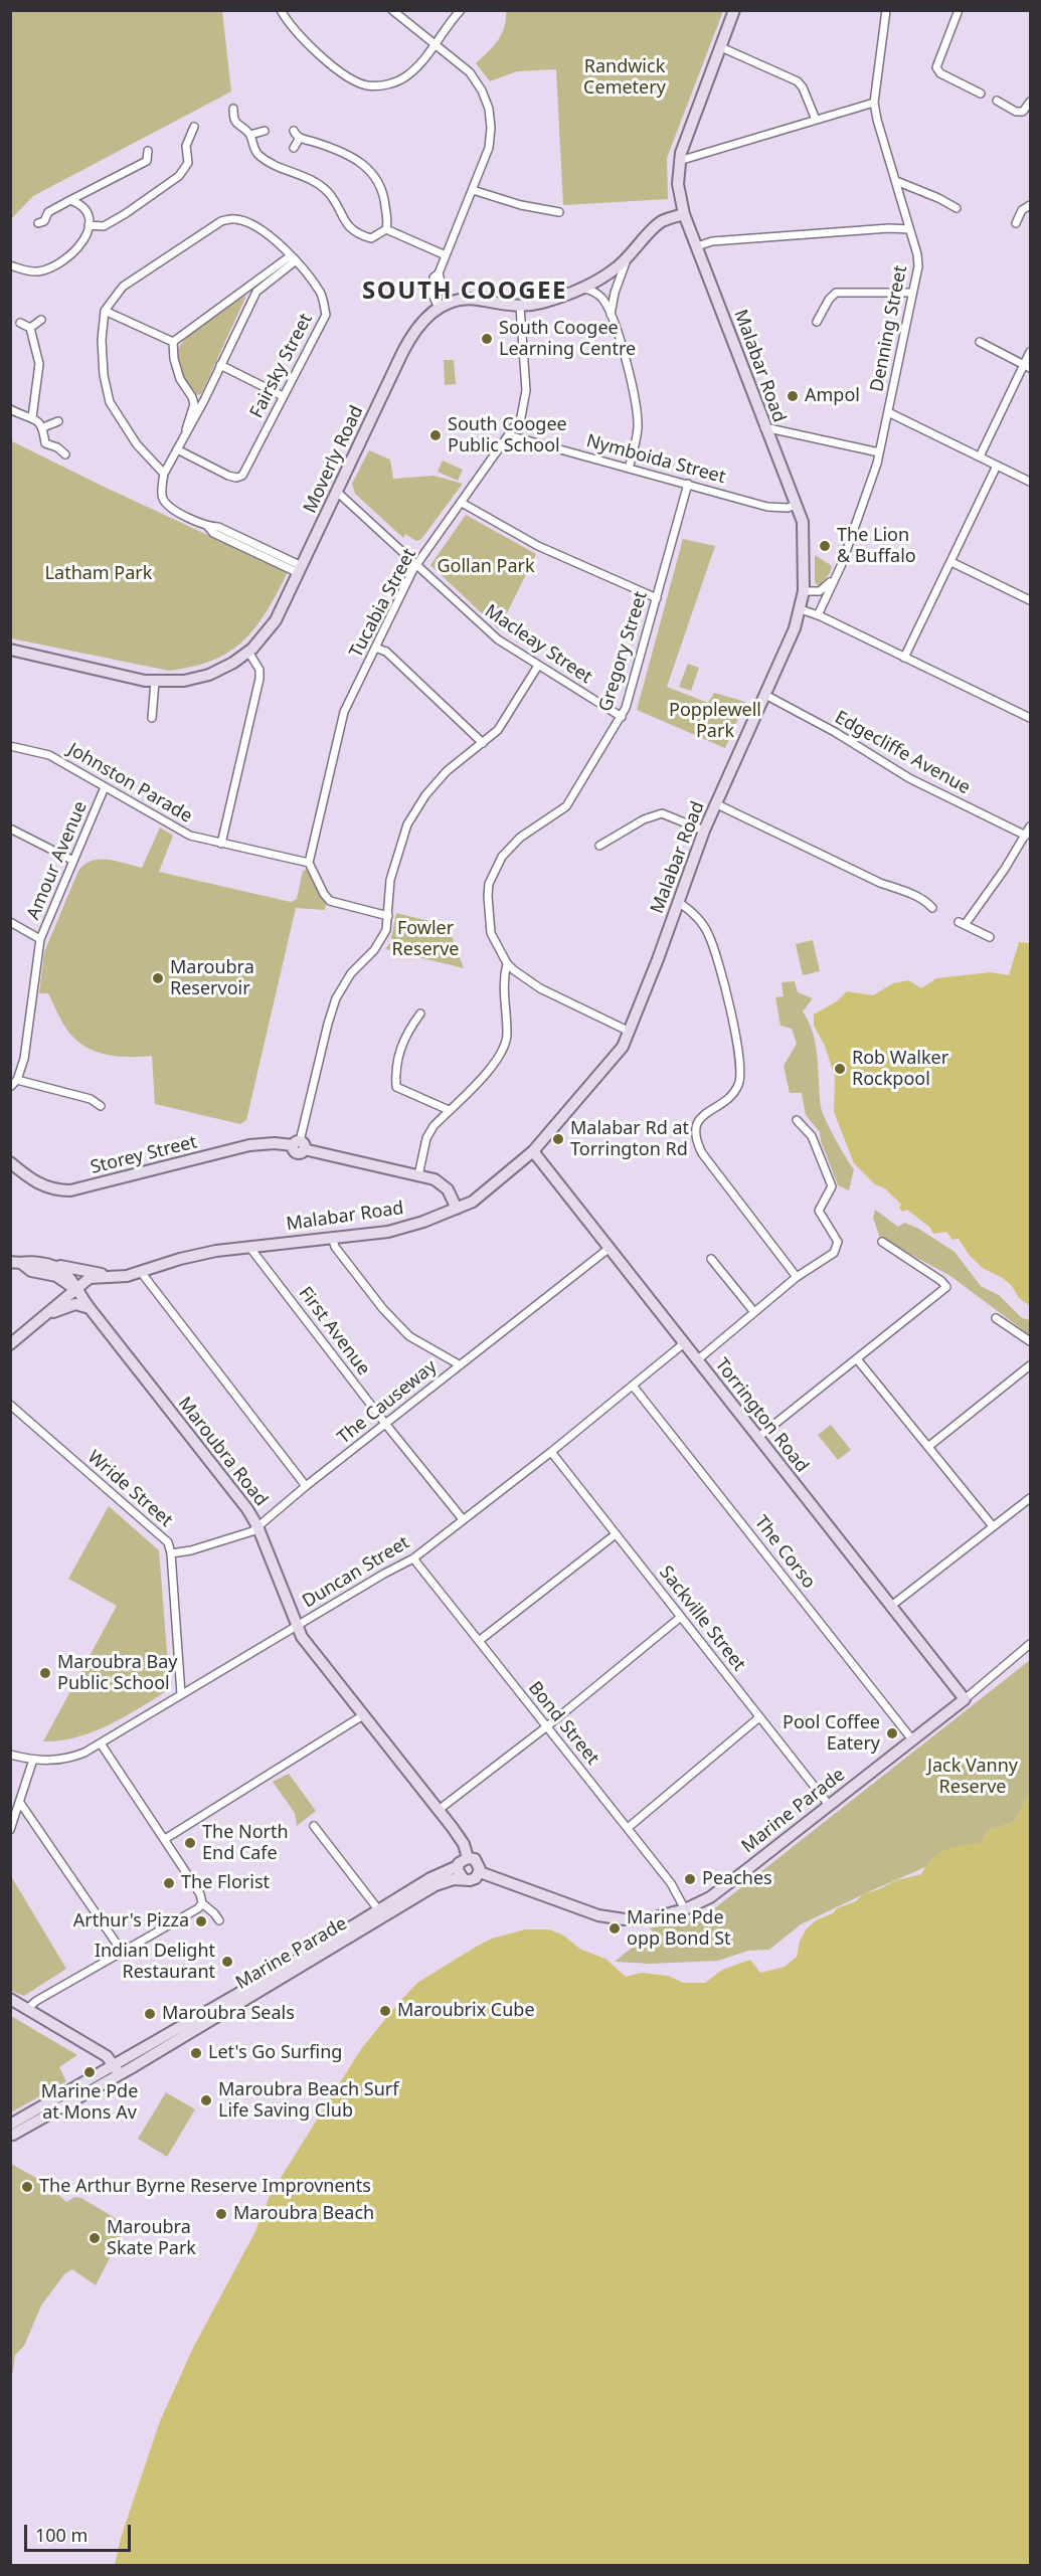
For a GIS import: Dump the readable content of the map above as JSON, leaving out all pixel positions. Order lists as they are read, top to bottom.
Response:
{
  "streets": {
    "street": [
      "Denning Street",
      "Fairsky Street",
      "Malabar Road",
      "Moverly Road",
      "Nymboida Street",
      "Tucabia Street",
      "Macleay Street",
      "Gregory Street",
      "Edgecliffe Avenue",
      "Johnston Parade",
      "Amour Avenue",
      "Storey Street",
      "First Avenue",
      "The Causeway",
      "Torrington Road",
      "Maroubra Road",
      "Wride Street",
      "The Corso",
      "Duncan Street",
      "Sackville Street",
      "Bond Street",
      "Marine Parade"
    ]
  },
  "crossings": [
    ["Malabar Road", "Moverly Road"],
    ["Malabar Road", "Nymboida Street"],
    ["Malabar Road", "Gregory Street"],
    ["Malabar Road", "Edgecliffe Avenue"],
    ["Malabar Road", "Storey Street"],
    ["Malabar Road", "First Avenue"],
    ["Malabar Road", "Torrington Road"],
    ["Malabar Road", "Maroubra Road"],
    ["Moverly Road", "Tucabia Street"],
    ["Moverly Road", "Macleay Street"],
    ["Nymboida Street", "Tucabia Street"],
    ["Nymboida Street", "Gregory Street"],
    ["Tucabia Street", "Macleay Street"],
    ["Tucabia Street", "Johnston Parade"],
    ["Macleay Street", "Gregory Street"],
    ["Johnston Parade", "Amour Avenue"],
    ["First Avenue", "The Causeway"],
    ["First Avenue", "Duncan Street"],
    ["The Causeway", "Torrington Road"],
    ["The Causeway", "Maroubra Road"],
    ["The Causeway", "Wride Street"],
    ["Torrington Road", "Duncan Street"],
    ["Torrington Road", "Marine Parade"],
    ["Maroubra Road", "Duncan Street"],
    ["Maroubra Road", "Marine Parade"],
    ["Wride Street", "Duncan Street"],
    ["The Corso", "Duncan Street"],
    ["The Corso", "Marine Parade"],
    ["Duncan Street", "Sackville Street"],
    ["Duncan Street", "Bond Street"],
    ["Sackville Street", "Marine Parade"],
    ["Bond Street", "Marine Parade"]
  ],
  "districts": ["SOUTH COOGEE"],
  "parks": [
    "Randwick Cemetery",
    "Gollan Park",
    "Latham Park",
    "Popplewell Park",
    "Fowler Reserve",
    "Jack Vanny Reserve"
  ],
  "places": [
    "South Coogee Learning Centre",
    "Ampol",
    "South Coogee Public School",
    "The Lion & Buffalo",
    "Maroubra Reservoir",
    "Rob Walker Rockpool",
    "Malabar Rd at Torrington Rd",
    "Maroubra Bay Public School",
    "Pool Coffee Eatery",
    "The North End Cafe",
    "Peaches",
    "The Florist",
    "Arthur's Pizza",
    "Marine Pde opp Bond St",
    "Indian Delight Restaurant",
    "Maroubrix Cube",
    "Maroubra Seals",
    "Let's Go Surfing",
    "Marine Pde at Mons Av",
    "Maroubra Beach Surf Life Saving Club",
    "The Arthur Byrne Reserve Improvnents",
    "Maroubra Beach",
    "Maroubra Skate Park"
  ],
  "scale_bar": "100 m"
}
